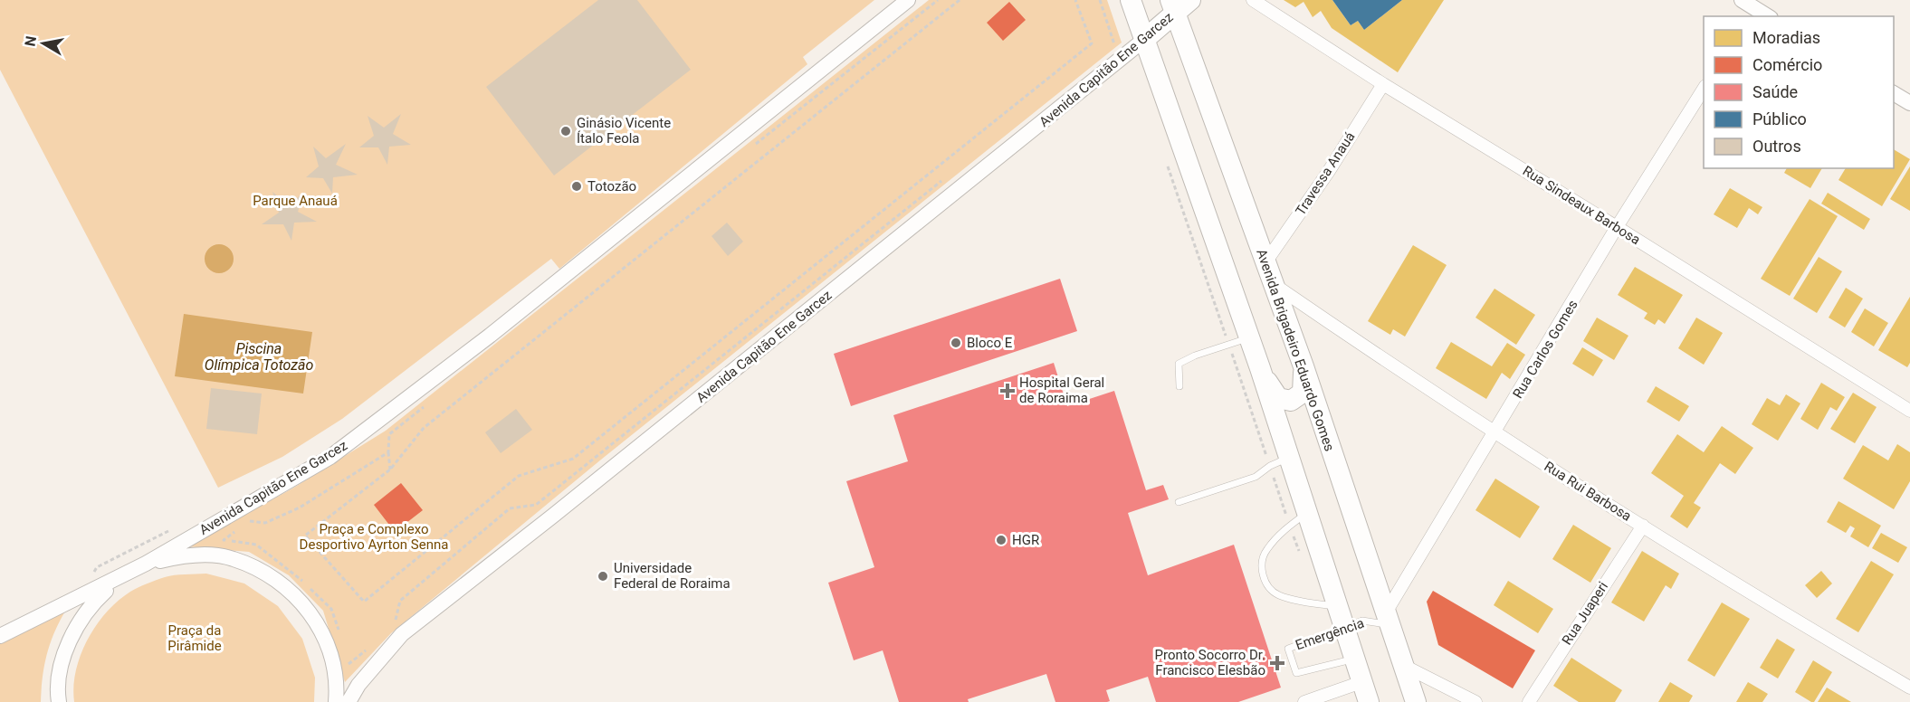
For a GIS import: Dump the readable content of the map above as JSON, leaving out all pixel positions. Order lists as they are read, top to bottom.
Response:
{
  "streets": {
    "main road": ["Avenida Capitão Ene Garcez", "Avenida Brigadeiro Eduardo Gomes"],
    "street": [
      "Travessa Anauá",
      "Rua Sindeaux Barbosa",
      "Rua Carlos Gomes",
      "Rua Rui Barbosa",
      "Rua Juaperi"
    ],
    "lane": ["Emergência"]
  },
  "crossings": [
    ["Avenida Capitão Ene Garcez", "Avenida Brigadeiro Eduardo Gomes"],
    ["Travessa Anauá", "Rua Sindeaux Barbosa"],
    ["Travessa Anauá", "Avenida Brigadeiro Eduardo Gomes"],
    ["Rua Sindeaux Barbosa", "Rua Carlos Gomes"],
    ["Rua Carlos Gomes", "Avenida Brigadeiro Eduardo Gomes"],
    ["Rua Carlos Gomes", "Rua Rui Barbosa"],
    ["Rua Carlos Gomes", "Emergência"],
    ["Avenida Brigadeiro Eduardo Gomes", "Rua Rui Barbosa"],
    ["Avenida Brigadeiro Eduardo Gomes", "Emergência"],
    ["Rua Rui Barbosa", "Rua Juaperi"]
  ],
  "water": ["Piscina Olímpica Totozão"],
  "parks": ["Parque Anauá", "Praça e Complexo Desportivo Ayrton Senna", "Praça da Pirâmide"],
  "places": {
    "other": [
      "Ginásio Vicente Ítalo Feola",
      "Totozão",
      "Bloco E",
      "HGR",
      "Universidade Federal de Roraima"
    ],
    "health": ["Hospital Geral de Roraima", "Pronto Socorro Dr. Francisco Elesbão"]
  },
  "legend": [
    "Moradias",
    "Comércio",
    "Saúde",
    "Público",
    "Outros"
  ],
  "north": "left"
}
